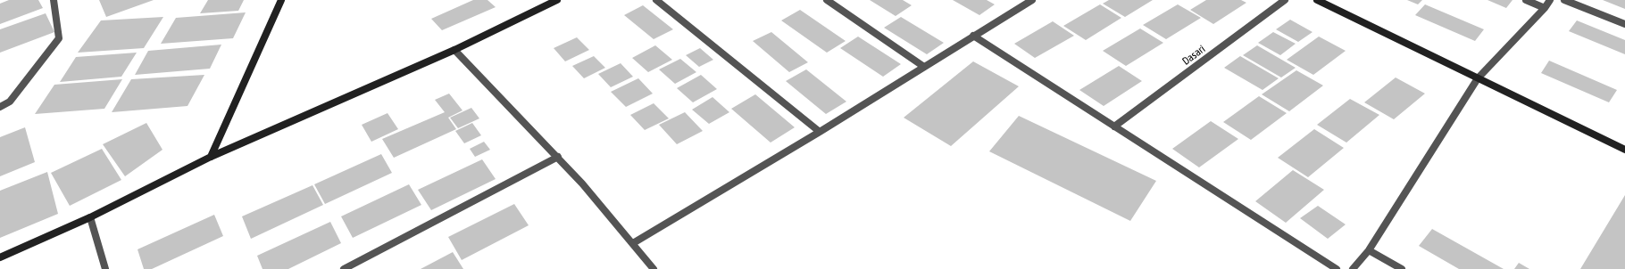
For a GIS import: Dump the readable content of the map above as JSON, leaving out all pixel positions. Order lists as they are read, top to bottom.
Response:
{
  "streets": {
    "street": ["Dasari"]
  }
}
